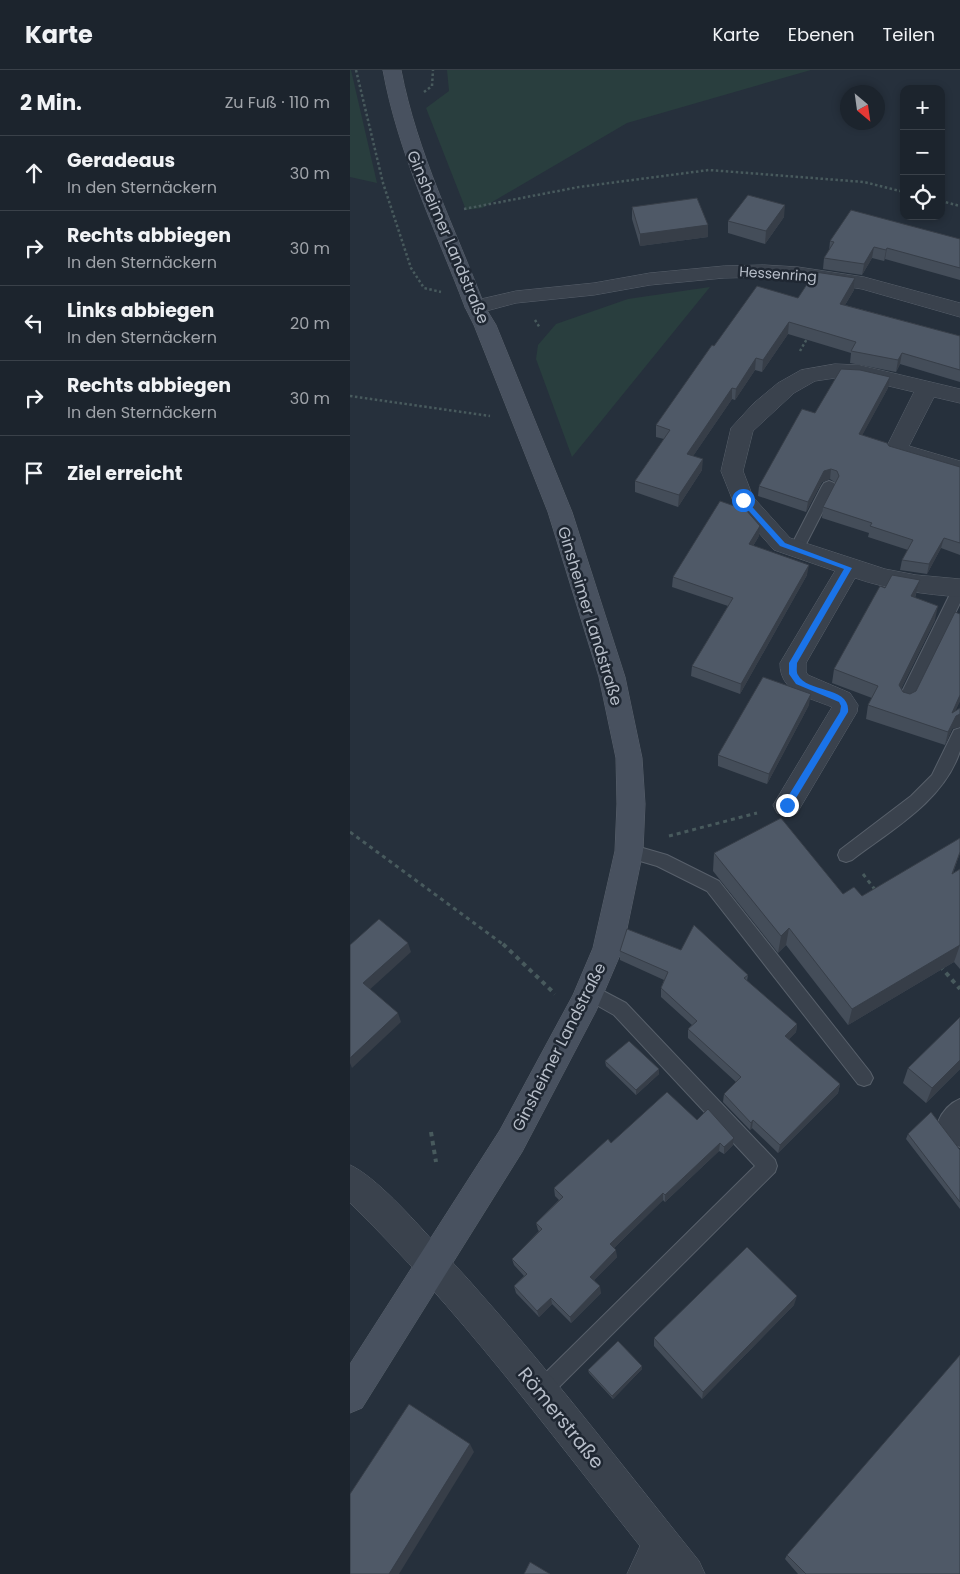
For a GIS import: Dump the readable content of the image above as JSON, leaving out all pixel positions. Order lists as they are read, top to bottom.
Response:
{
  "streets": {
    "main road": ["Ginsheimer Landstraße"],
    "street": ["Hessenring", "Römerstraße"]
  },
  "crossings": [
    ["Ginsheimer Landstraße", "Hessenring"],
    ["Ginsheimer Landstraße", "Römerstraße"]
  ],
  "north": "bottom right",
  "page": {
    "header": "Karte",
    "nav": ["Karte", "Ebenen", "Teilen"],
    "heading": ["2 Min.", "Zu Fuß · 110 m"],
    "map_buttons": ["+", "−"],
    "list": [
      ["Geradeaus", "In den Sternäckern", "30 m"],
      ["Rechts abbiegen", "In den Sternäckern", "30 m"],
      ["Links abbiegen", "In den Sternäckern", "20 m"],
      ["Rechts abbiegen", "In den Sternäckern", "30 m"],
      "Ziel erreicht"
    ]
  }
}
